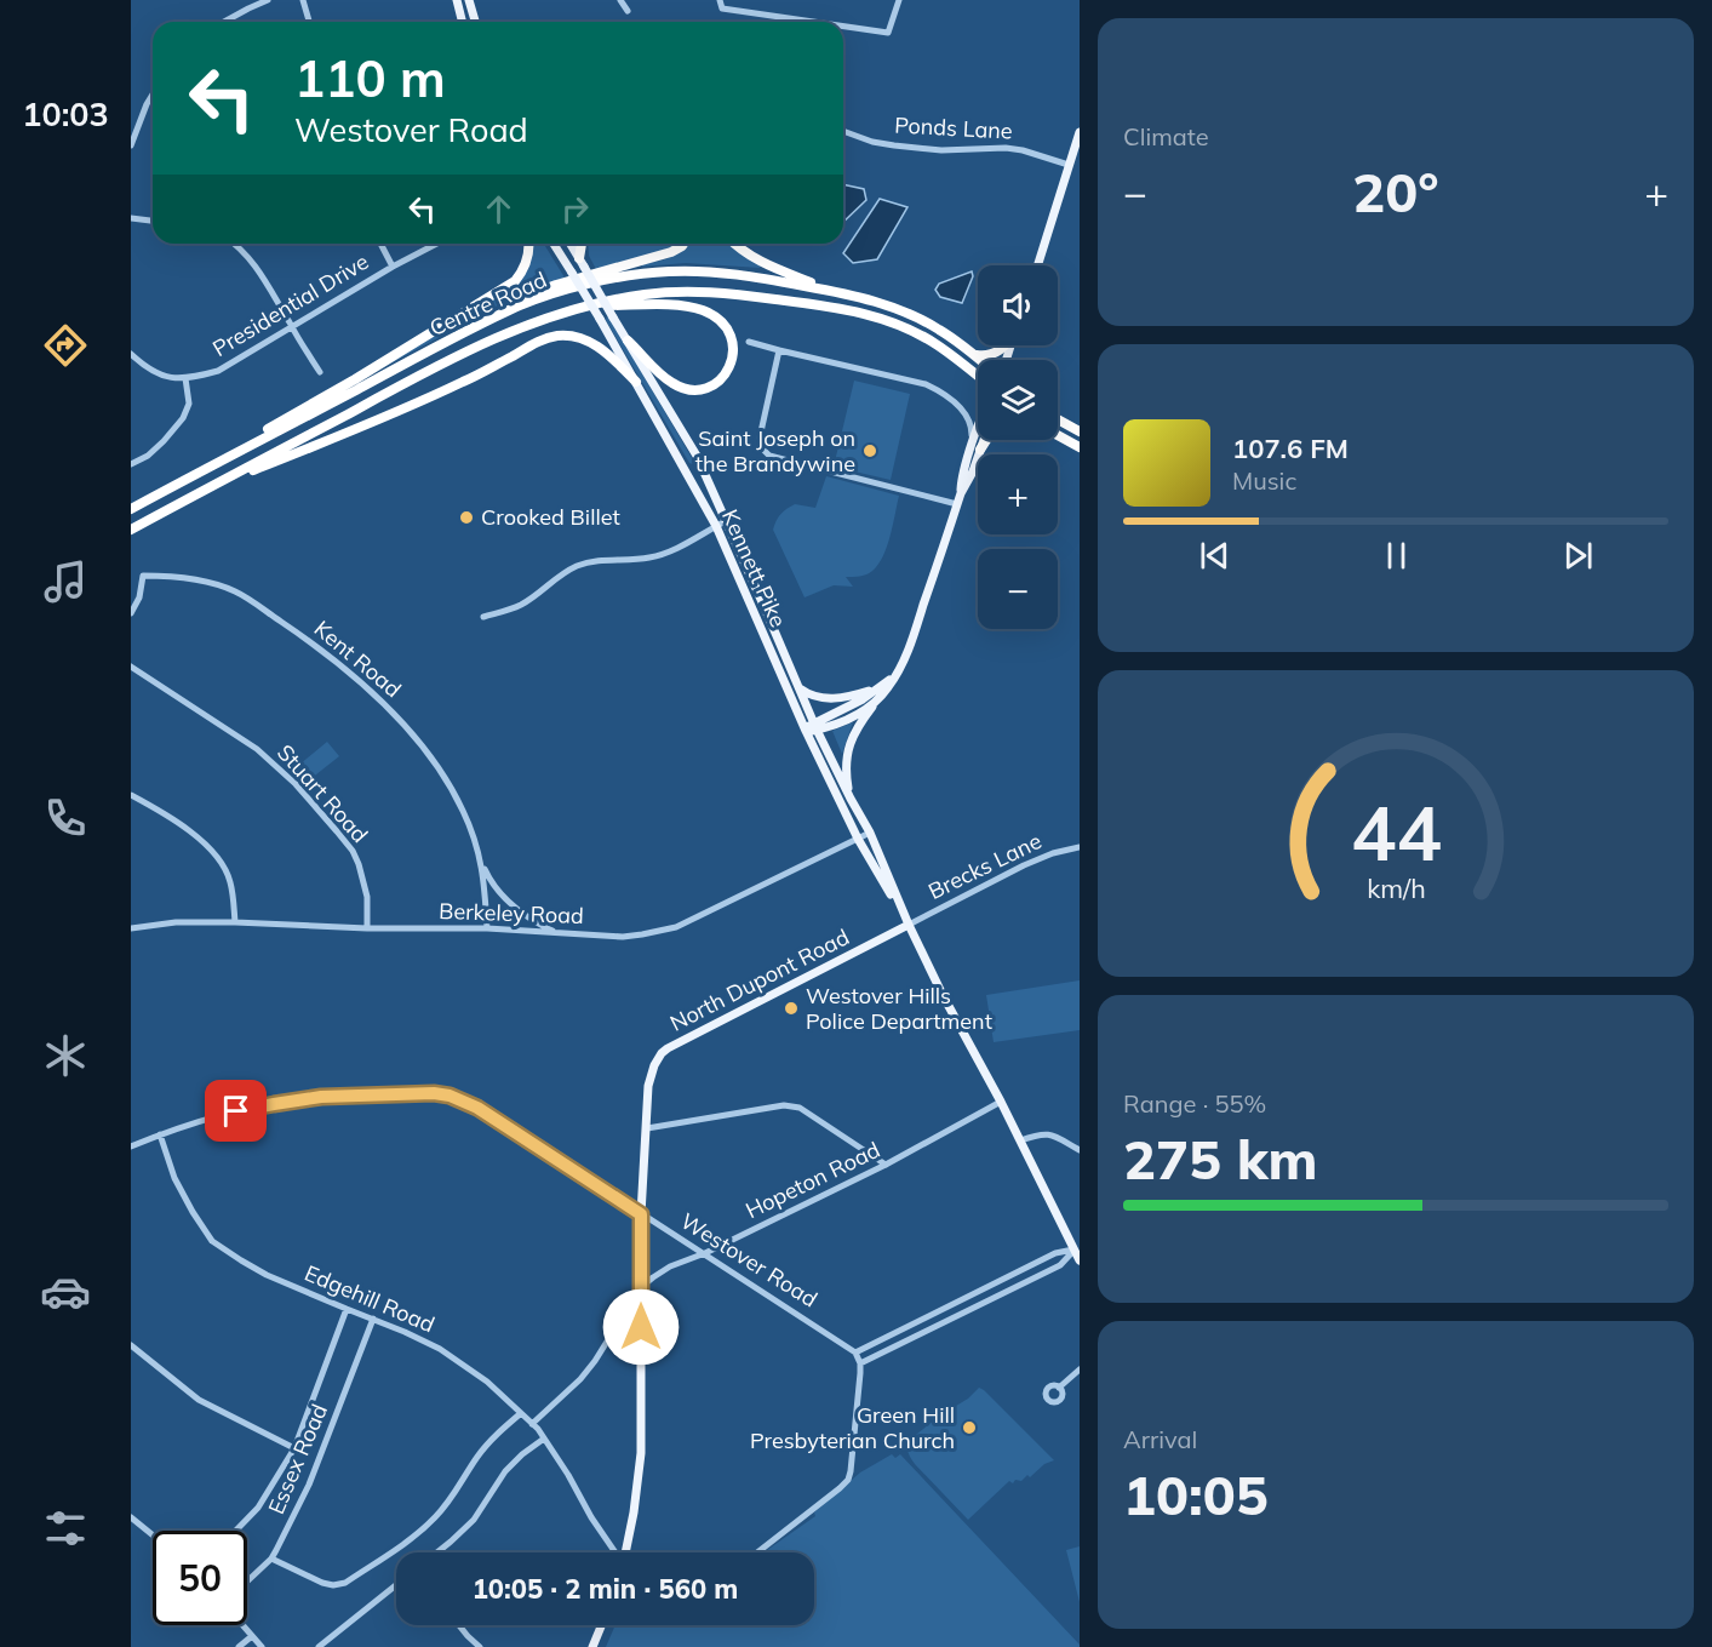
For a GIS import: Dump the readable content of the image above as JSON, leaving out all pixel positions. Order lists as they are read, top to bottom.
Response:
{
  "streets": {
    "highway": ["Centre Road"],
    "main road": ["Kennett Pike", "North Dupont Road"],
    "street": [
      "Ponds Lane",
      "Presidential Drive",
      "Kent Road",
      "Stuart Road",
      "Brecks Lane",
      "Berkeley Road",
      "Hopeton Road",
      "Westover Road",
      "Edgehill Road",
      "Essex Road"
    ]
  },
  "crossings": [
    ["Kennett Pike", "Brecks Lane"],
    ["Kennett Pike", "Berkeley Road"],
    ["Kennett Pike", "North Dupont Road"],
    ["Kennett Pike", "Hopeton Road"],
    ["Kent Road", "Berkeley Road"],
    ["Stuart Road", "Berkeley Road"],
    ["Brecks Lane", "North Dupont Road"],
    ["North Dupont Road", "Hopeton Road"],
    ["North Dupont Road", "Westover Road"],
    ["Hopeton Road", "Westover Road"],
    ["Hopeton Road", "Edgehill Road"],
    ["Westover Road", "Edgehill Road"],
    ["Edgehill Road", "Essex Road"]
  ],
  "places": [
    "Saint Joseph on the Brandywine",
    "Crooked Billet",
    "Westover Hills Police Department",
    "Green Hill Presbyterian Church"
  ],
  "page": {
    "tabs": "10:03",
    "tile": [
      "Climate",
      ["Range · 55%", "275 km"],
      ["Arrival", "10:05"]
    ],
    "turn": ["110 m", "Westover Road"],
    "heat": ["−", "20°", "+"],
    "map_buttons": ["+", "−"],
    "song": ["107.6 FM", "Music"],
    "limit": "50",
    "trip": "10:05 · 2 min · 560 m",
    "gauge": ["44", "km/h"]
  }
}
